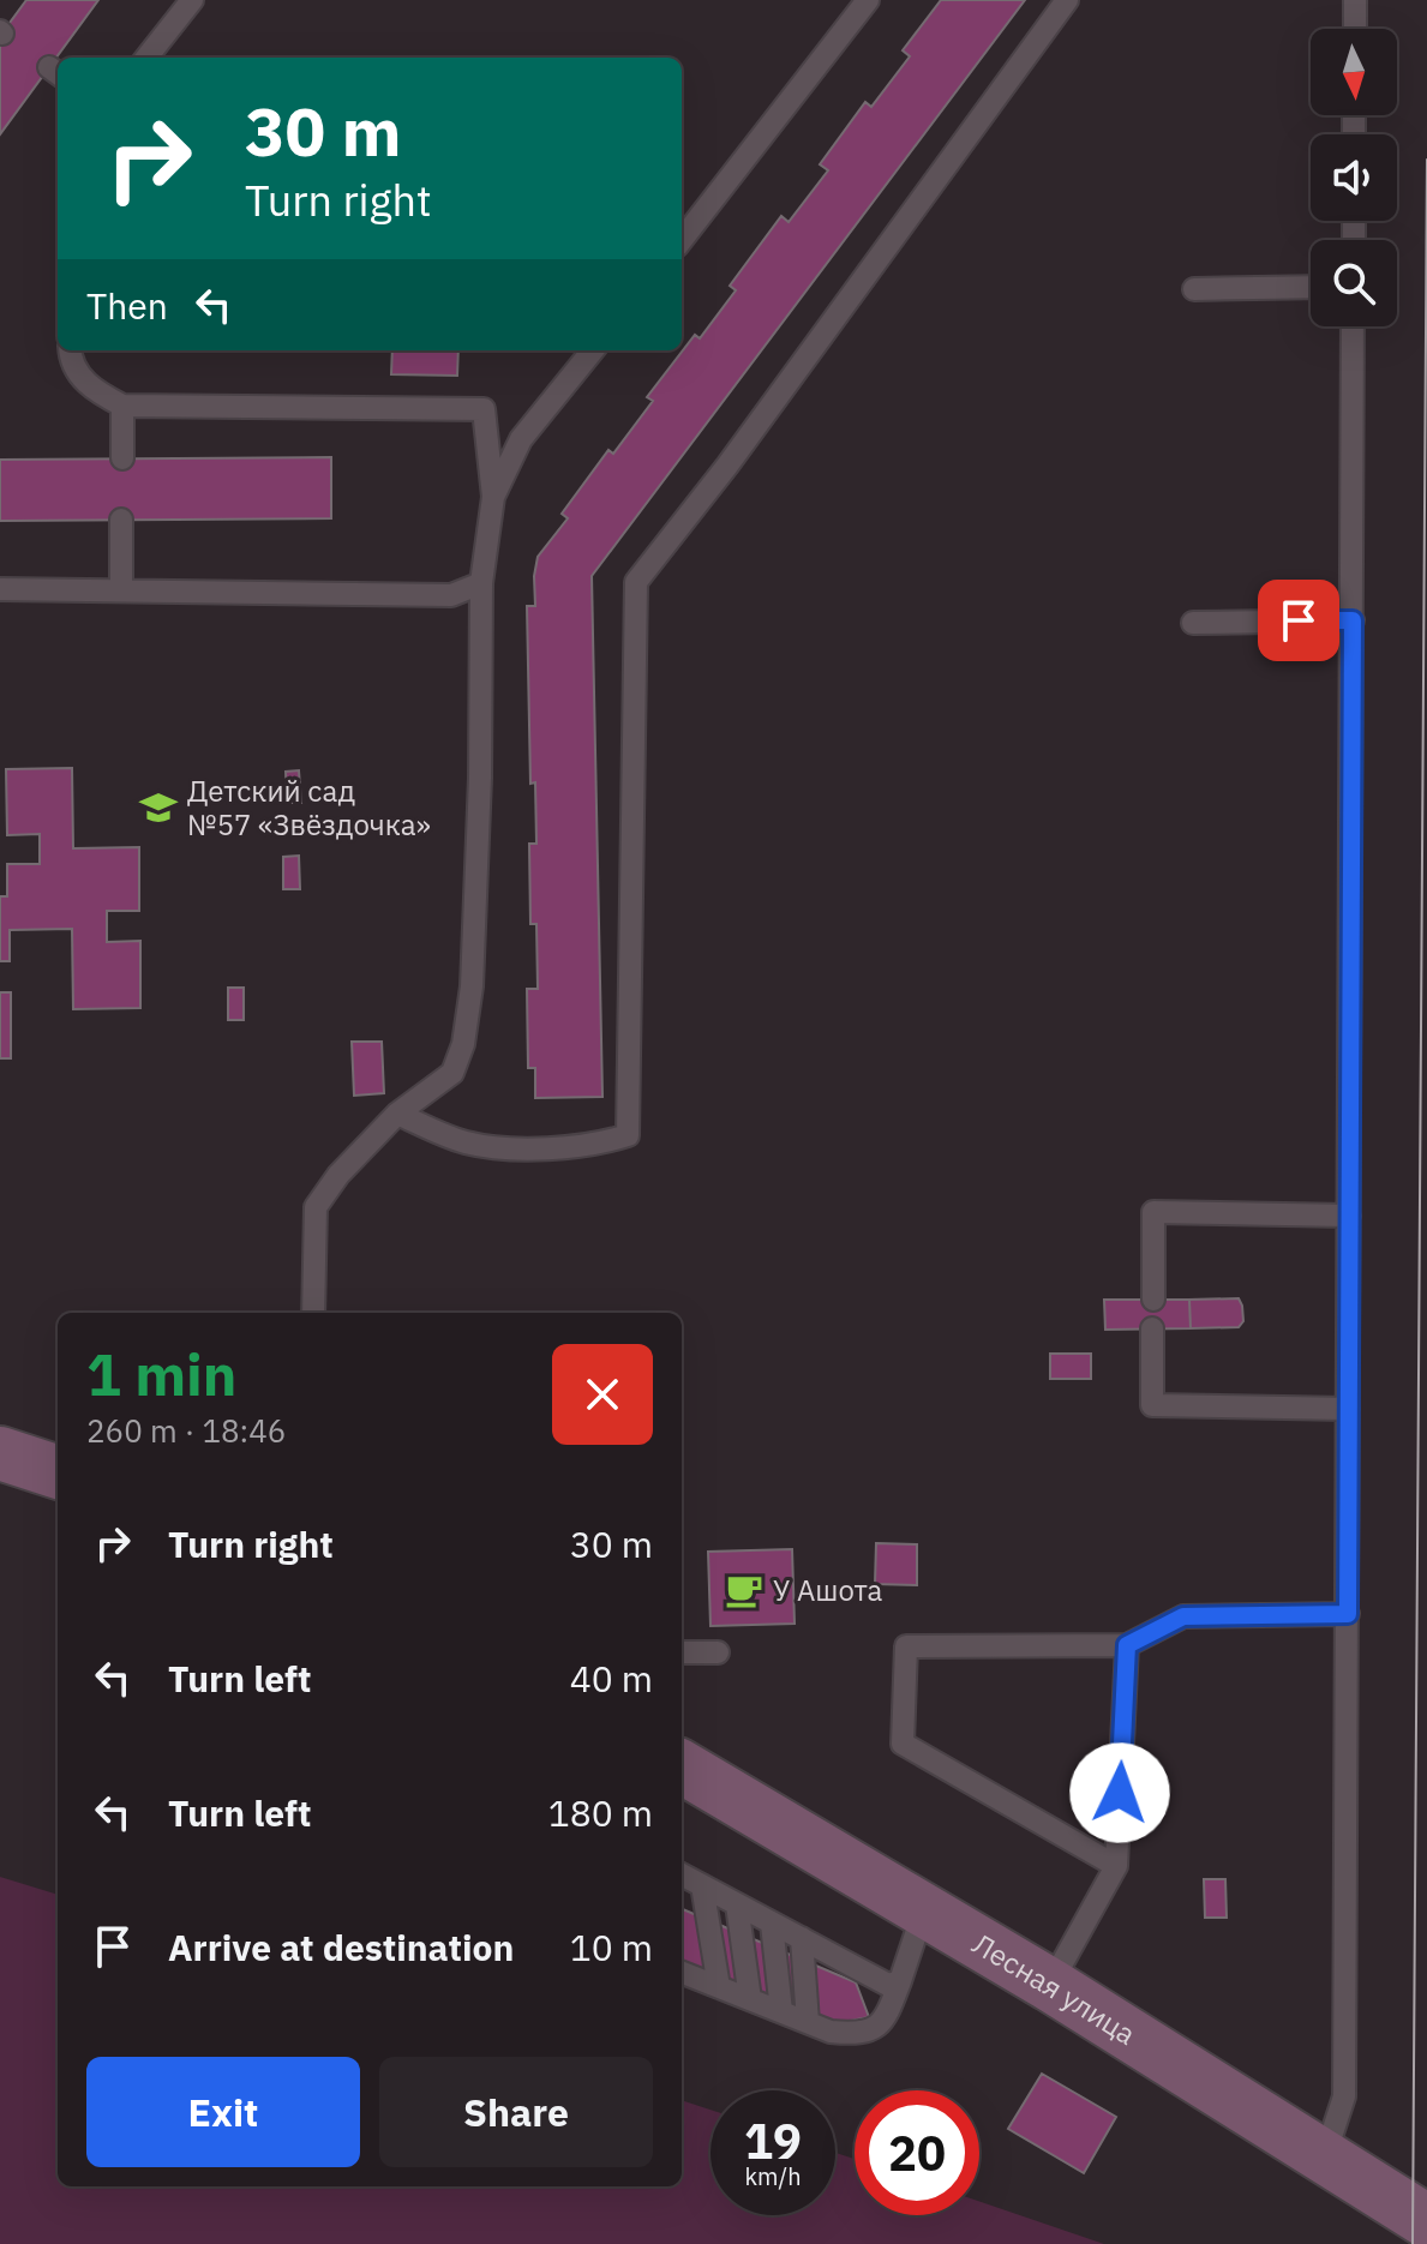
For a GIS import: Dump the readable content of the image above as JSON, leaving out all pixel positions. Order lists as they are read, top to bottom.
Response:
{
  "streets": {
    "main road": ["Лесная улица"]
  },
  "places": {
    "school or university": ["Детский сад №57 «Звёздочка»"],
    "cafe": ["У Ашота"]
  },
  "north": "bottom",
  "page": {
    "turn": ["30 m", "Turn right"],
    "then": "Then",
    "heading": ["1 min", "260 m · 18:46"],
    "list": [
      {
        "name": "Turn right",
        "value": "30 m"
      },
      {
        "name": "Turn left",
        "value": "40 m"
      },
      {
        "name": "Turn left",
        "value": "180 m"
      },
      {
        "name": "Arrive at destination",
        "value": "10 m"
      }
    ],
    "buttons": ["Exit", "Share"],
    "speed": "19 km/h",
    "limit": "20"
  }
}
